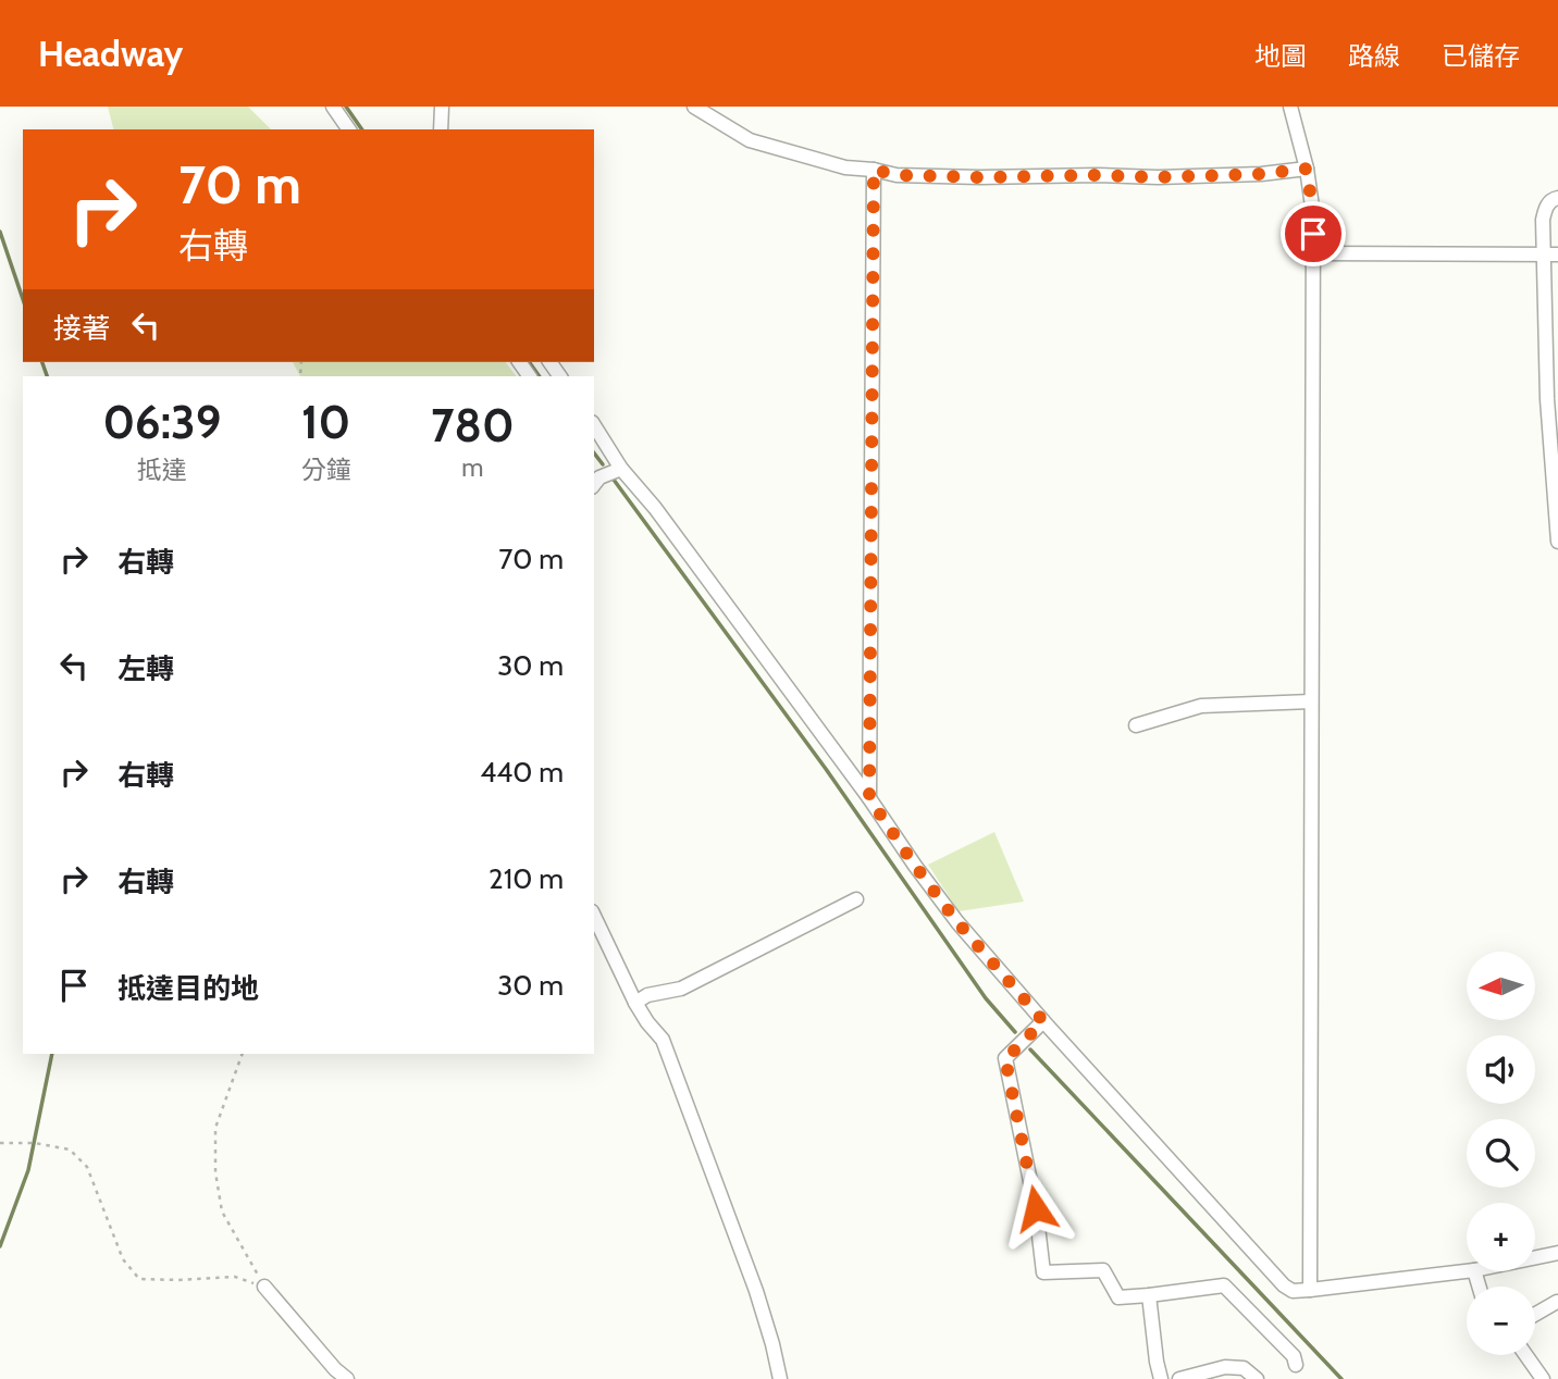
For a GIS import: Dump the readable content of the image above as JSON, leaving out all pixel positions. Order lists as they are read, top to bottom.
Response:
{
  "north": "left",
  "page": {
    "header": "Headway",
    "nav": ["地圖", "路線", "已儲存"],
    "turn": ["70 m", "右轉"],
    "then": "接著",
    "eta": [
      "06:39",
      "抵達",
      "10",
      "分鐘",
      "780",
      "m"
    ],
    "list": [
      {
        "name": "右轉",
        "value": "70 m"
      },
      {
        "name": "左轉",
        "value": "30 m"
      },
      {
        "name": "右轉",
        "value": "440 m"
      },
      {
        "name": "右轉",
        "value": "210 m"
      },
      {
        "name": "抵達目的地",
        "value": "30 m"
      }
    ],
    "map_buttons": ["+", "−"]
  }
}
